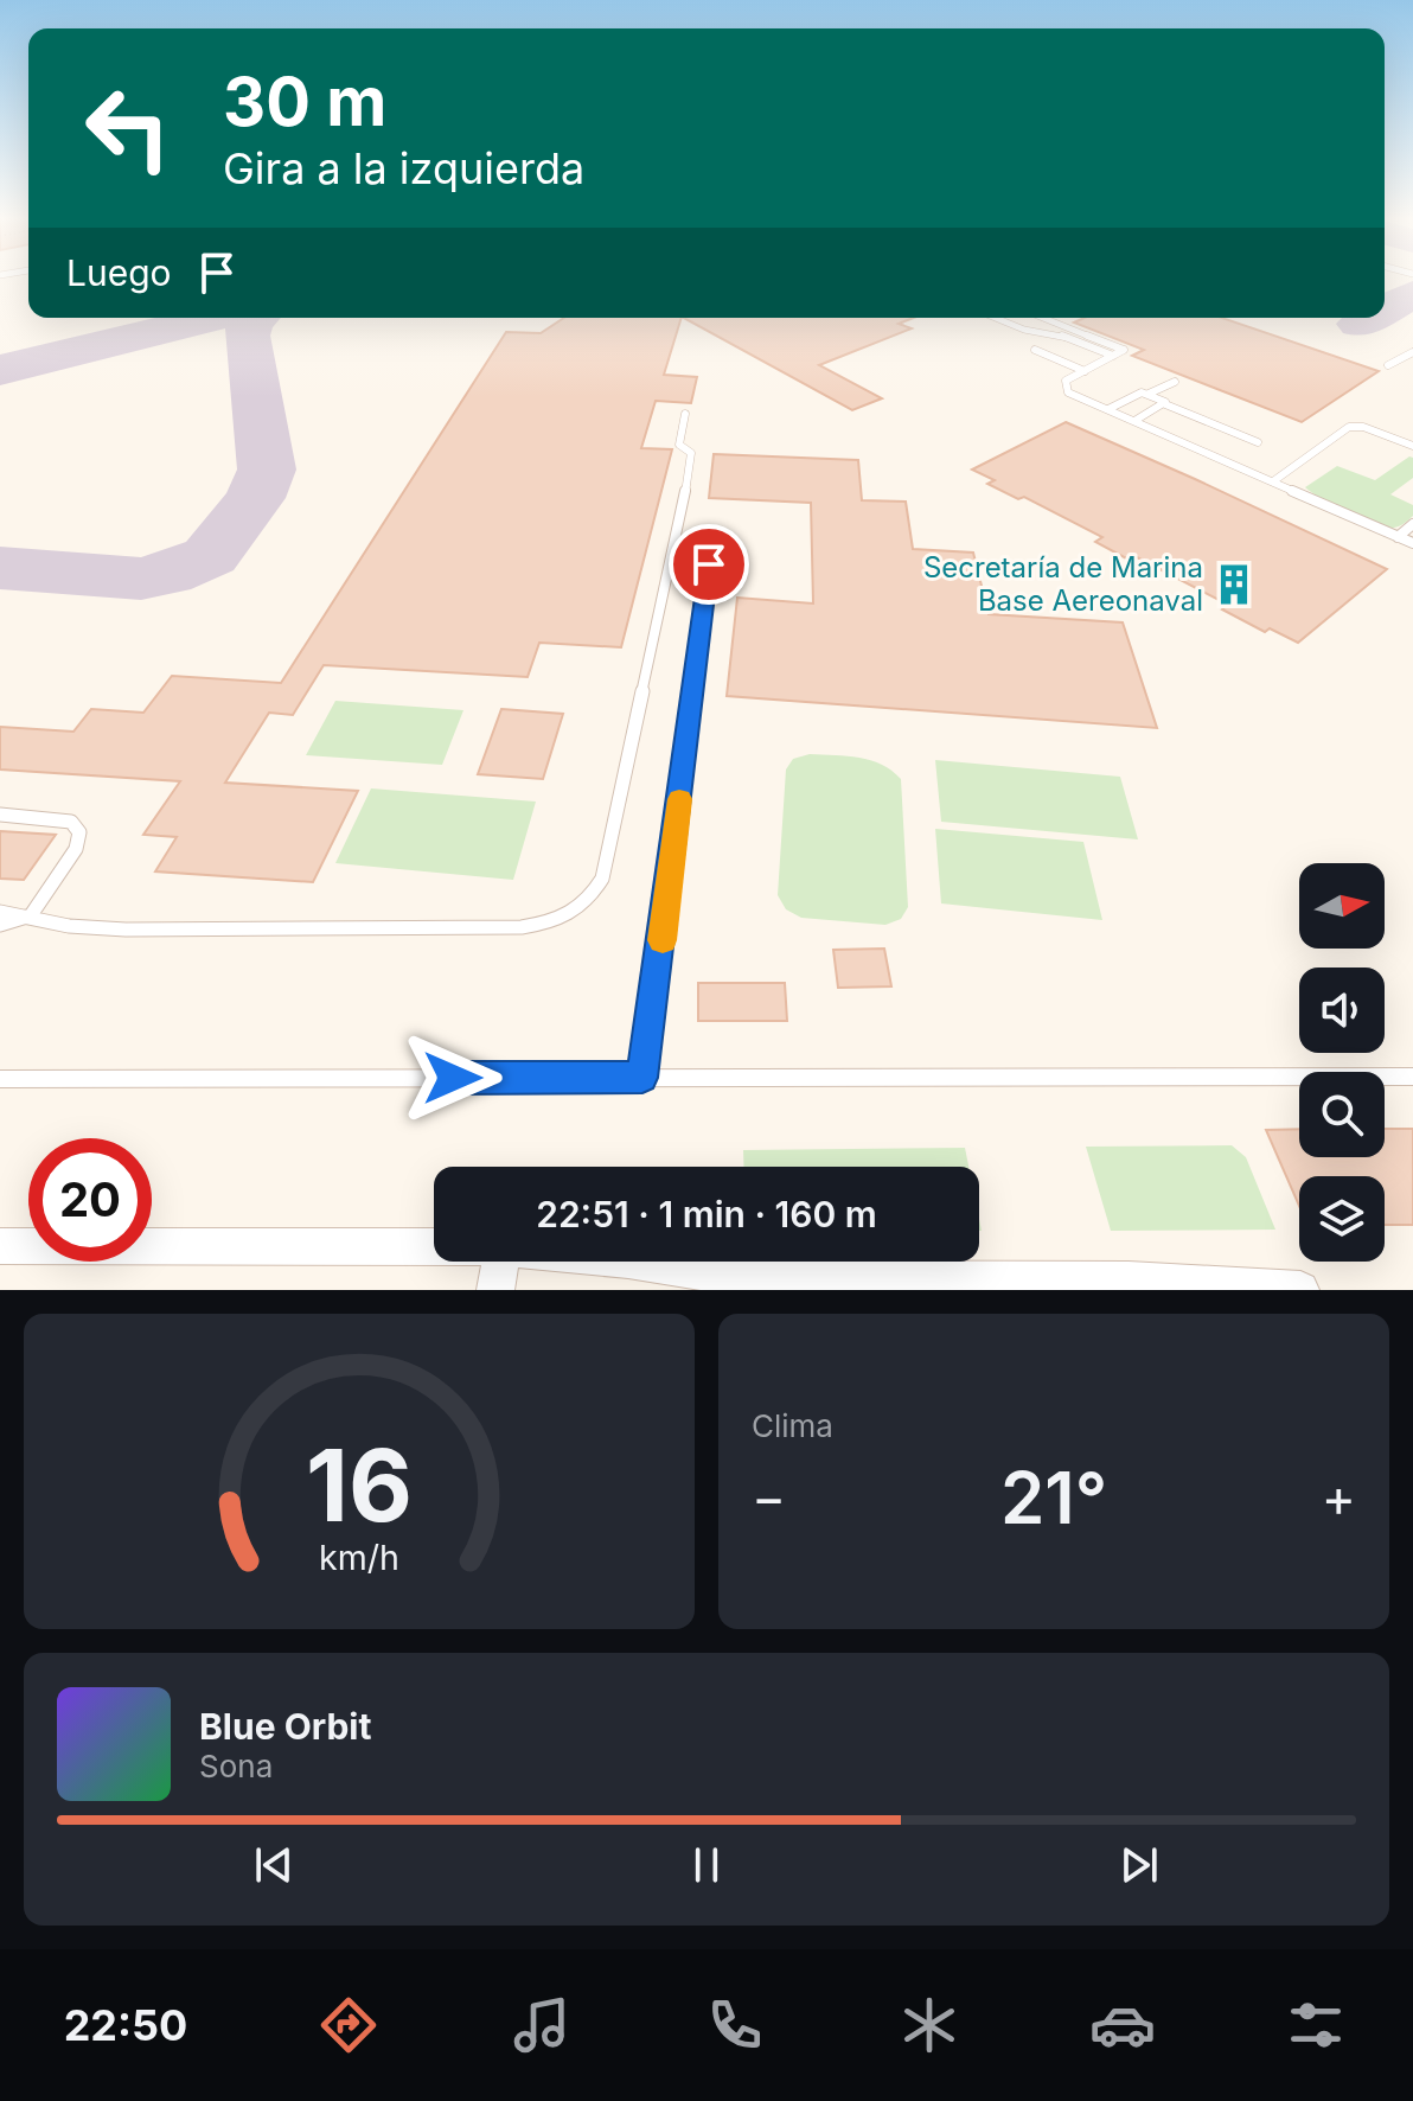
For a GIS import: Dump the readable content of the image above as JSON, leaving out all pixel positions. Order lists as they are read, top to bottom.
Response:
{
  "places": {
    "building": ["Secretaría de Marina Base Aereonaval"]
  },
  "north": "right",
  "page": {
    "turn": ["30 m", "Gira a la izquierda"],
    "then": "Luego",
    "limit": "20",
    "trip": "22:51 · 1 min · 160 m",
    "tile": "Clima",
    "heat": ["−", "21°", "+"],
    "song": ["Blue Orbit", "Sona"],
    "tabs": "22:50",
    "gauge": ["16", "km/h"]
  }
}
